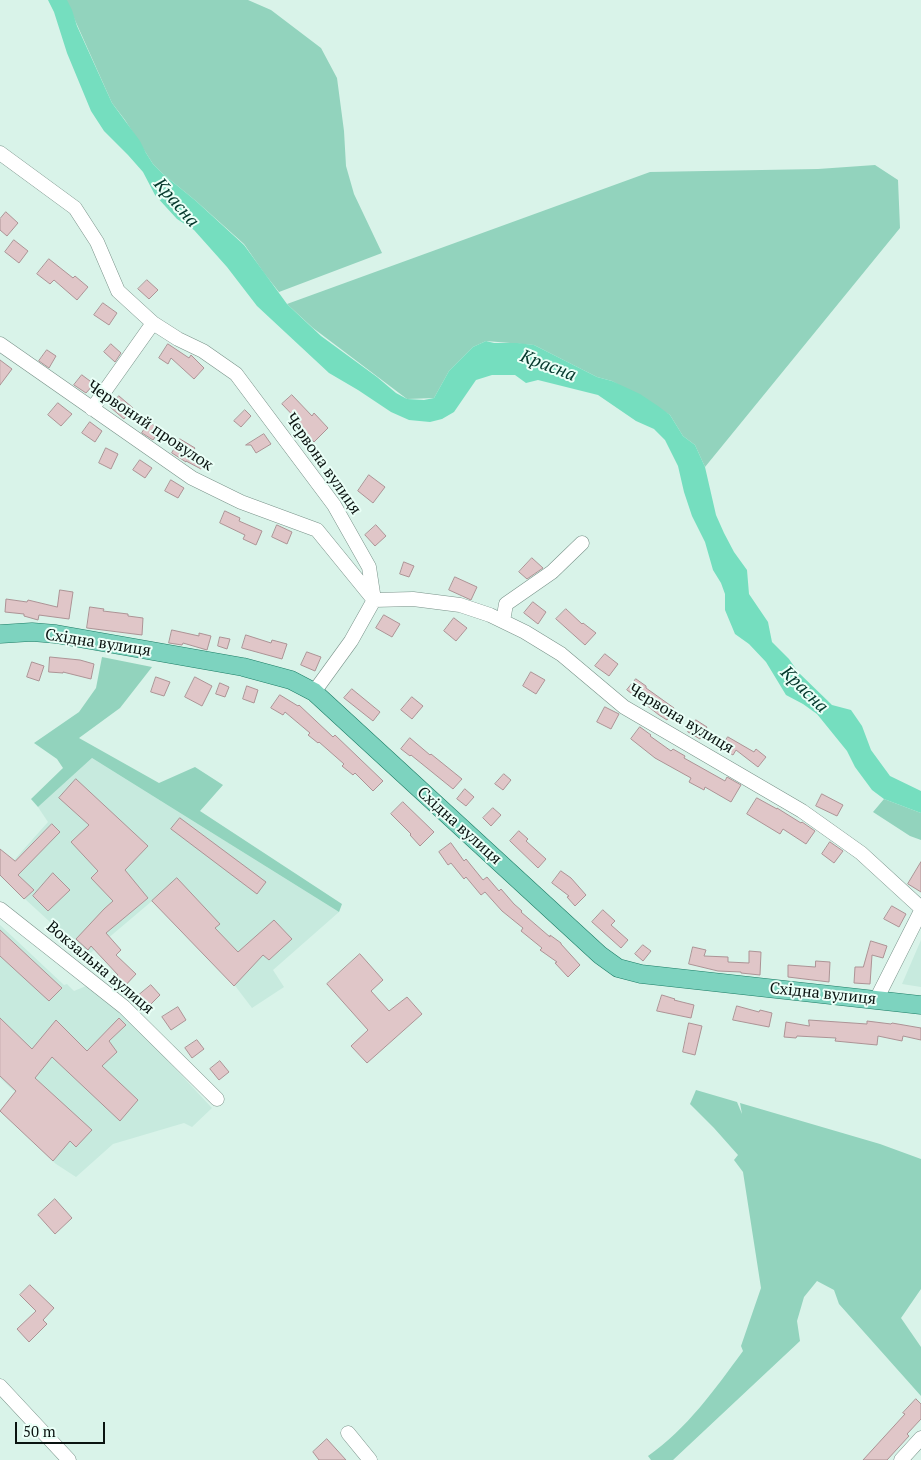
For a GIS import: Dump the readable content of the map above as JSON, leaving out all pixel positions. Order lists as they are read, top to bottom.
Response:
{
  "streets": {
    "main road": ["Східна вулиця"],
    "street": ["Червоний провулок", "Червона вулиця", "Вокзальна вулиця"]
  },
  "crossings": [
    ["Червоний провулок", "Червона вулиця"],
    ["Червона вулиця", "Східна вулиця"]
  ],
  "water": ["Красна"],
  "scale_bar": "50 m"
}
